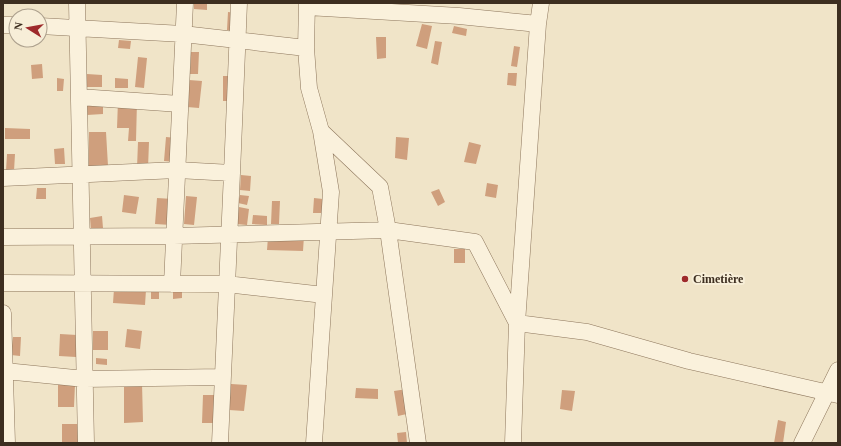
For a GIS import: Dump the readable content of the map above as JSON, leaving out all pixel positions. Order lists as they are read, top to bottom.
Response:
{
  "places": ["Cimetière"],
  "north": "left"
}
